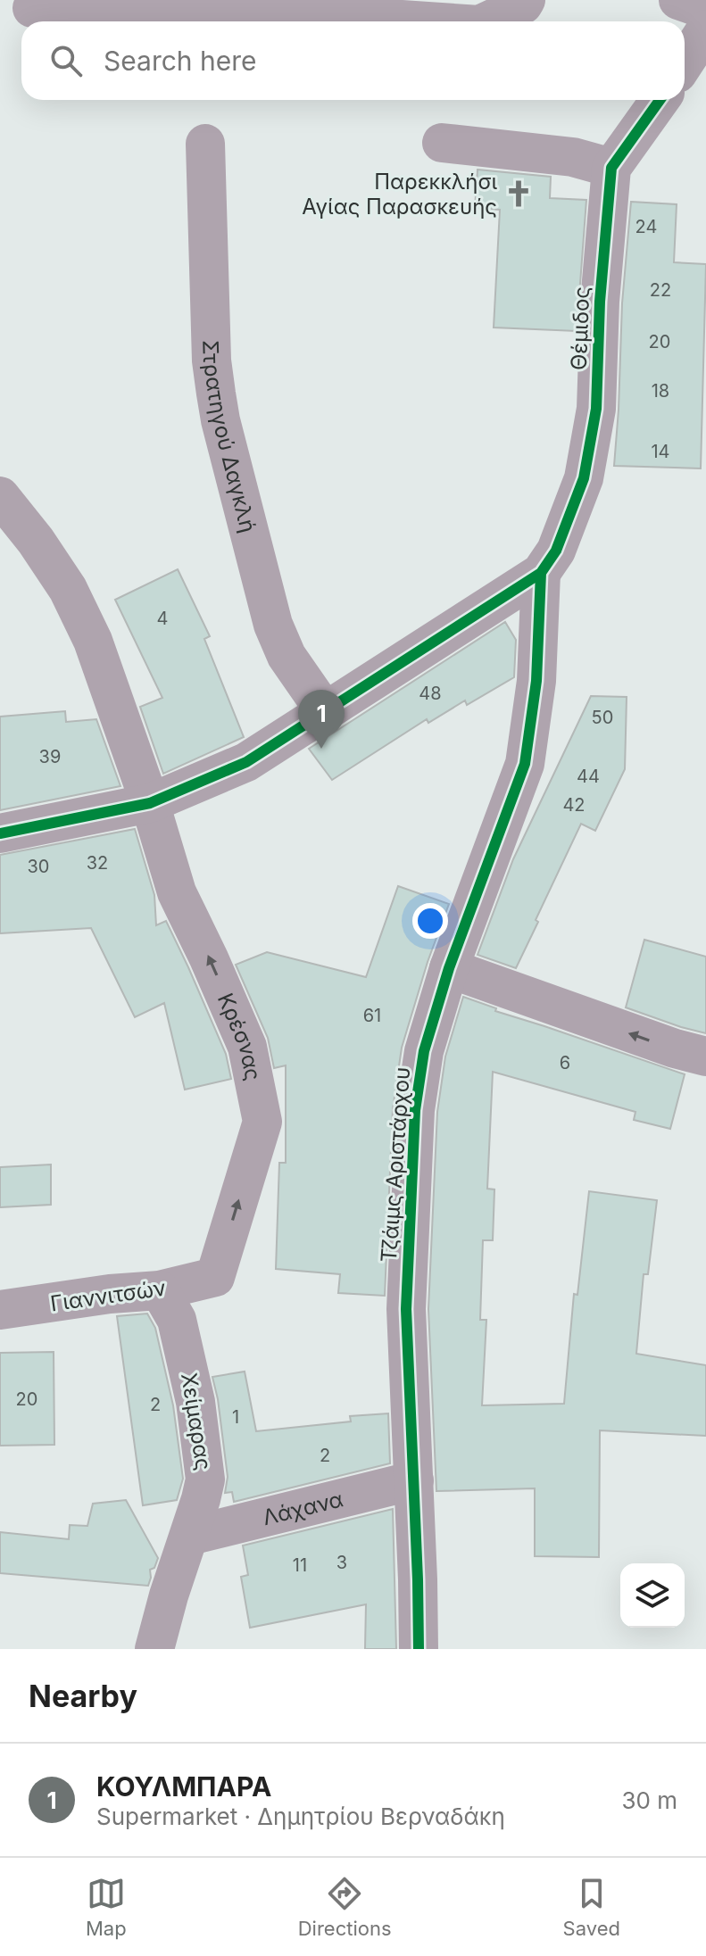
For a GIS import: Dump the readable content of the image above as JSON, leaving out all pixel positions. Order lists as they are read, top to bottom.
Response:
{
  "streets": {
    "street": [
      "Θέμιδος",
      "Στρατηγού Δαγκλή",
      "Κρέσνας",
      "Τζάιμς Αριστάρχου",
      "Γιαννιτσών",
      "Χείμαρας",
      "Λάχανα"
    ]
  },
  "crossings": [
    ["Θέμιδος", "Τζάιμς Αριστάρχου"],
    ["Κρέσνας", "Γιαννιτσών"],
    ["Τζάιμς Αριστάρχου", "Λάχανα"],
    ["Γιαννιτσών", "Χείμαρας"],
    ["Χείμαρας", "Λάχανα"]
  ],
  "one_way": ["Κρέσνας"],
  "places": {
    "church": ["Παρεκκλήσι Αγίας Παρασκευής"]
  },
  "house_numbers": [
    "24",
    "22",
    "20",
    "18",
    "14",
    "4",
    "48",
    "50",
    "39",
    "44",
    "42",
    "32",
    "30",
    "61",
    "6",
    "20",
    "2",
    "1",
    "2",
    "3",
    "11"
  ],
  "page": {
    "search": "Search here",
    "pins": "1",
    "heading": "Nearby",
    "list": [
      {
        "mark": "1",
        "name": "ΚΟΥΛΜΠΑΡΑ",
        "note": "Supermarket · Δημητρίου Βερναδάκη",
        "value": "30 m"
      }
    ],
    "nav": ["Map", "Directions", "Saved"]
  }
}
